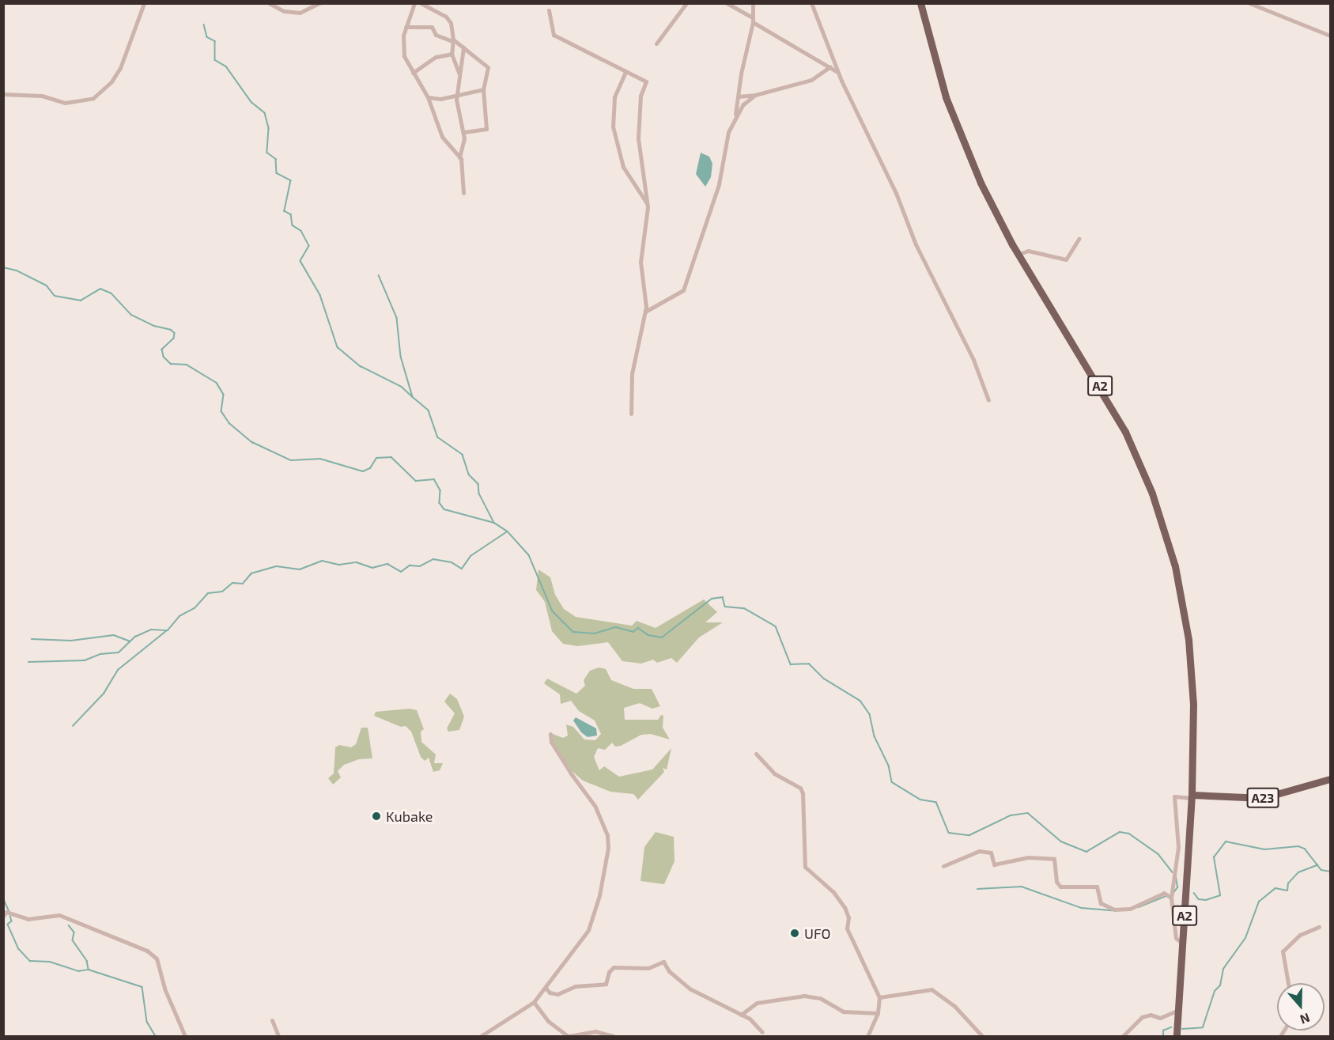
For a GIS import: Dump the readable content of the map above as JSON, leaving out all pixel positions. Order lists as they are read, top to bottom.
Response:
{
  "streets": {
    "main road": ["A2", "A23"]
  },
  "crossings": [
    ["A2", "A23"]
  ],
  "places": ["Kubake", "UFO"],
  "north": "bottom"
}
